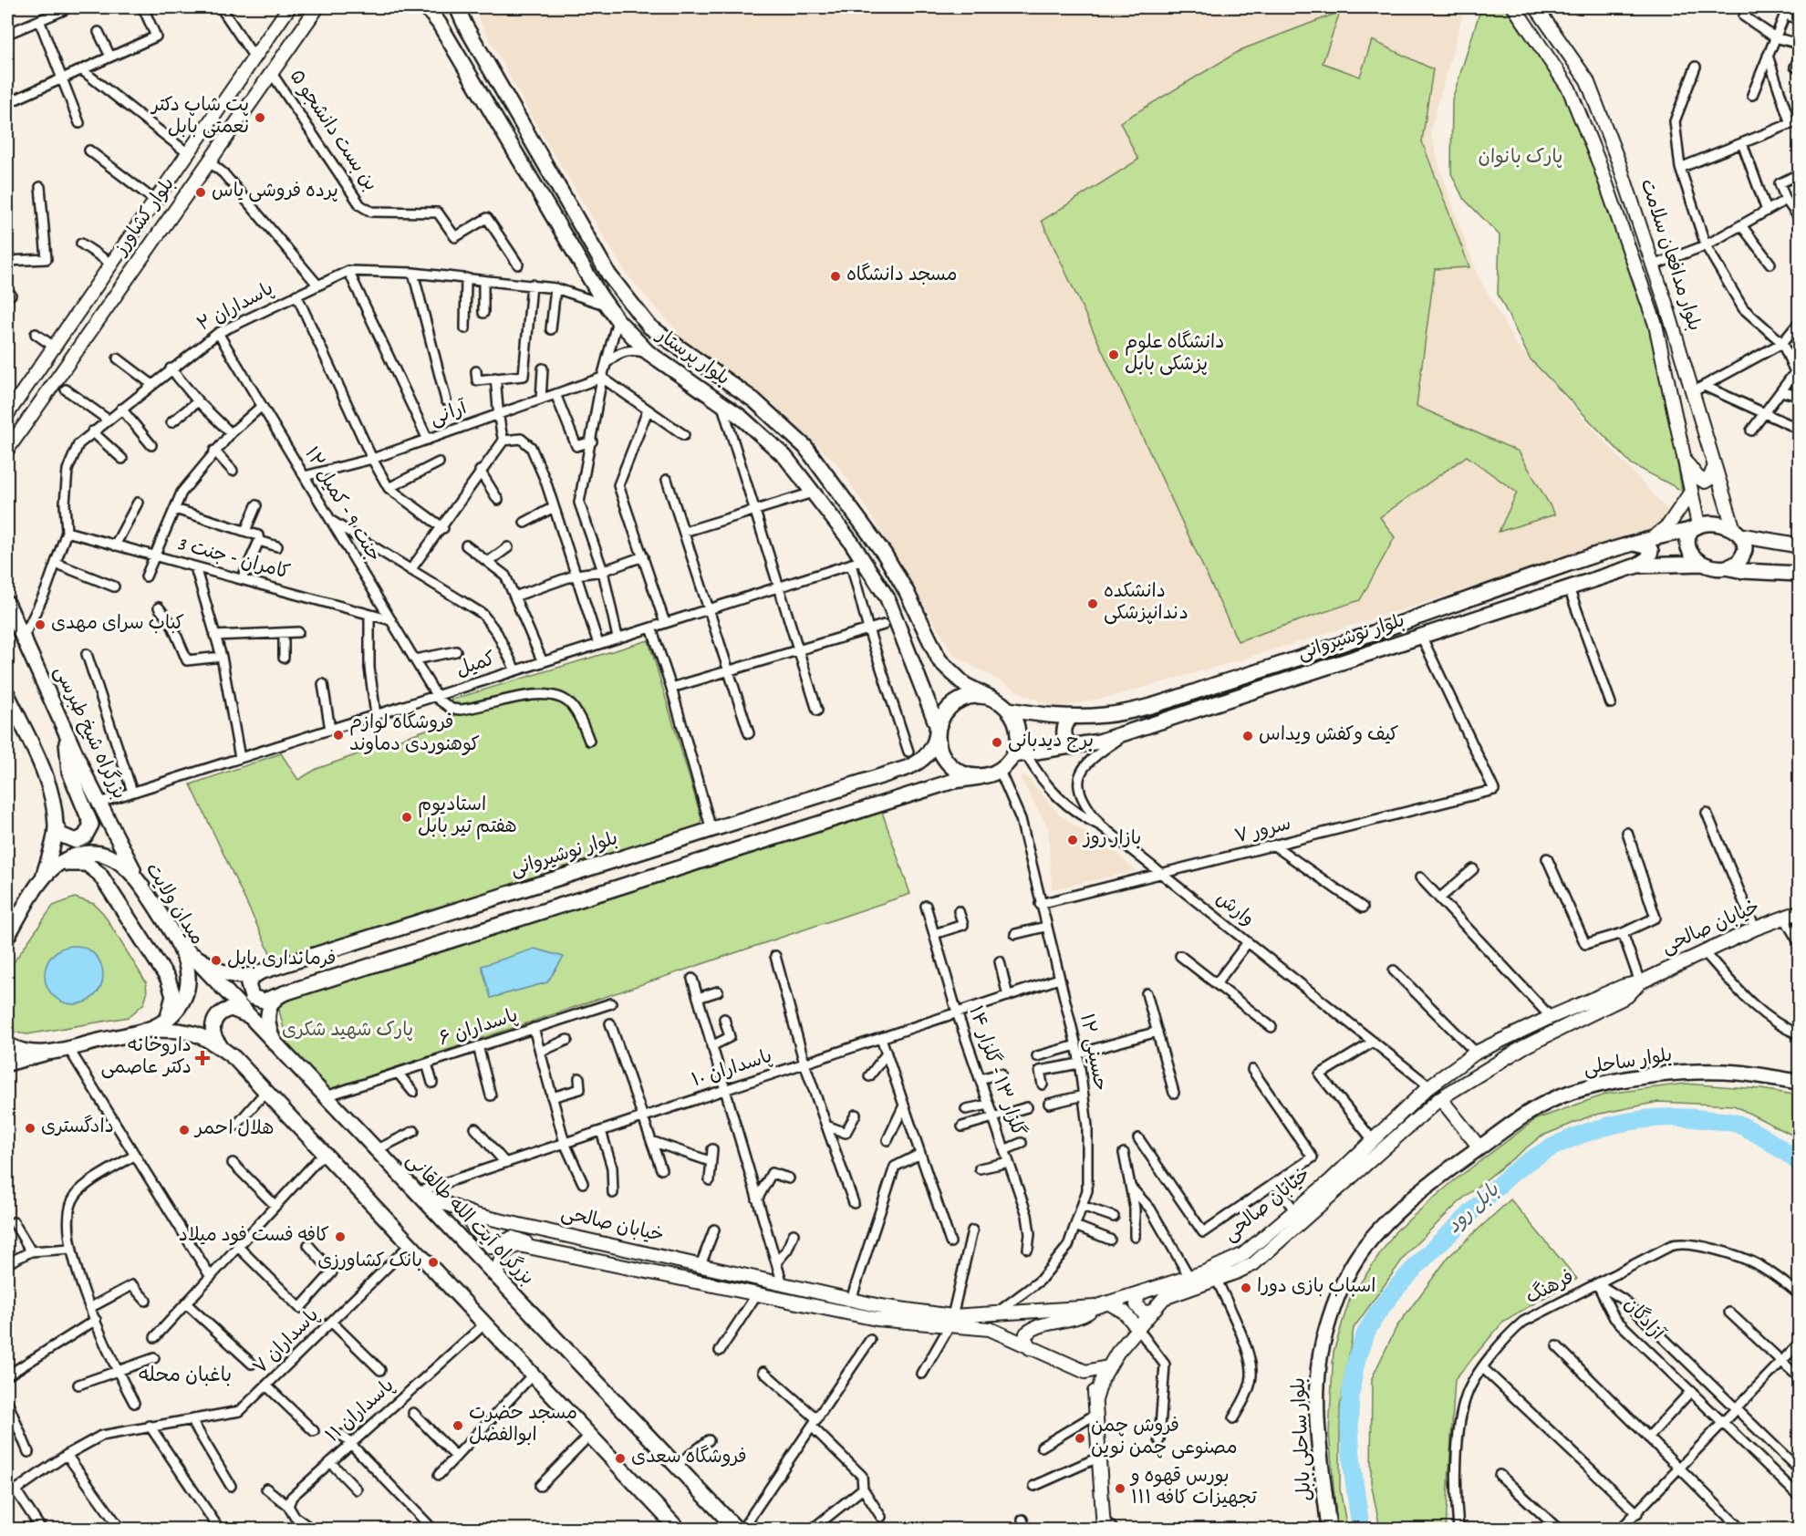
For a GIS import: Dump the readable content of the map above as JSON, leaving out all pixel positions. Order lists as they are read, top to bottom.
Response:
{
  "streets": {
    "main road": [
      "بلوار کشاورز",
      "بلوار مدافعان سلامت",
      "بلوار پرستار",
      "بلوار نوشیروانی",
      "بزرگراه شیخ طبرسی",
      "میدان ولایت",
      "خيابان صالحی",
      "بلوار ساحلی",
      "بزرگراه آیت الله طالقانی",
      "خیابان صالحی",
      "بلوار ساحلی بابل"
    ],
    "street": [
      "بن بست دانشجو ۵",
      "پاسداران ۲",
      "آرانی",
      "جنت 9 - کمیل ۱۲",
      "کامران - جنت 3",
      "کمیل",
      "سرور ۷",
      "وارش",
      "پاسداران ۶",
      "حسینی ۱۲",
      "پاسداران ١٠",
      "گلزار ۱۳ - گلزار ۱۴",
      "فرهنگ",
      "آزادگان",
      "پاسداران ۷",
      "پاسداران ١١"
    ]
  },
  "crossings": [
    ["بن بست دانشجو ۵", "بلوار کشاورز"],
    ["بلوار مدافعان سلامت", "بلوار نوشیروانی"],
    ["پاسداران ۲", "بلوار پرستار"],
    ["پاسداران ۲", "جنت 9 - کمیل ۱۲"],
    ["پاسداران ۲", "کامران - جنت 3"],
    ["پاسداران ۲", "بزرگراه شیخ طبرسی"],
    ["بلوار پرستار", "بلوار نوشیروانی"],
    ["بلوار پرستار", "کمیل"],
    ["بلوار پرستار", "وارش"],
    ["بلوار پرستار", "حسینی ۱۲"],
    ["آرانی", "جنت 9 - کمیل ۱۲"],
    ["جنت 9 - کمیل ۱۲", "کامران - جنت 3"],
    ["جنت 9 - کمیل ۱۲", "کمیل"],
    ["بلوار نوشیروانی", "سرور ۷"],
    ["بلوار نوشیروانی", "وارش"],
    ["بلوار نوشیروانی", "حسینی ۱۲"],
    ["بلوار نوشیروانی", "بزرگراه آیت الله طالقانی"],
    ["کمیل", "بزرگراه شیخ طبرسی"],
    ["بزرگراه شیخ طبرسی", "میدان ولایت"],
    ["سرور ۷", "وارش"],
    ["سرور ۷", "حسینی ۱۲"],
    ["میدان ولایت", "بزرگراه آیت الله طالقانی"],
    ["وارش", "خيابان صالحی"],
    ["وارش", "حسینی ۱۲"],
    ["خيابان صالحی", "حسینی ۱۲"],
    ["خيابان صالحی", "خیابان صالحی"],
    ["پاسداران ۶", "بزرگراه آیت الله طالقانی"],
    ["حسینی ۱۲", "پاسداران ١٠"],
    ["بلوار ساحلی", "بلوار ساحلی بابل"],
    ["پاسداران ١٠", "گلزار ۱۳ - گلزار ۱۴"],
    ["پاسداران ١٠", "بزرگراه آیت الله طالقانی"],
    ["پاسداران ١٠", "خیابان صالحی"],
    ["بزرگراه آیت الله طالقانی", "خیابان صالحی"],
    ["فرهنگ", "آزادگان"]
  ],
  "districts": ["باغبان محله"],
  "water": ["بابل رود"],
  "parks": ["پارک بانوان", "پارک شهید شکری"],
  "places": {
    "other": [
      "پت شاپ دکتر نعمتی بابل",
      "پرده فروشی یاس",
      "مسجد دانشگاه",
      "دانشگاه علوم پزشکی بابل",
      "دانشکده دندانپزشکی",
      "کباب سرای مهدی",
      "فروشگاه لوازم کوهنوردی دماوند",
      "کیف و‌کفش ویداس",
      "برج دیدبانی",
      "استادیوم هفتم تیر بابل",
      "بازار روز",
      "فرمانداری بابل",
      "دادگستری",
      "هلال احمر",
      "کافه فست فود میلاد",
      "بانک کشاورزی",
      "اسباب بازی دورا",
      "مسجد حضرت ابوالفضل",
      "فروش چمن مصنوعی چمن نوین",
      "فروشگاه سعدی",
      "بورس قهوه و تجهیزات کافه ۱۱۱"
    ],
    "health": ["داروخانه دکتر عاصمی"]
  }
}
